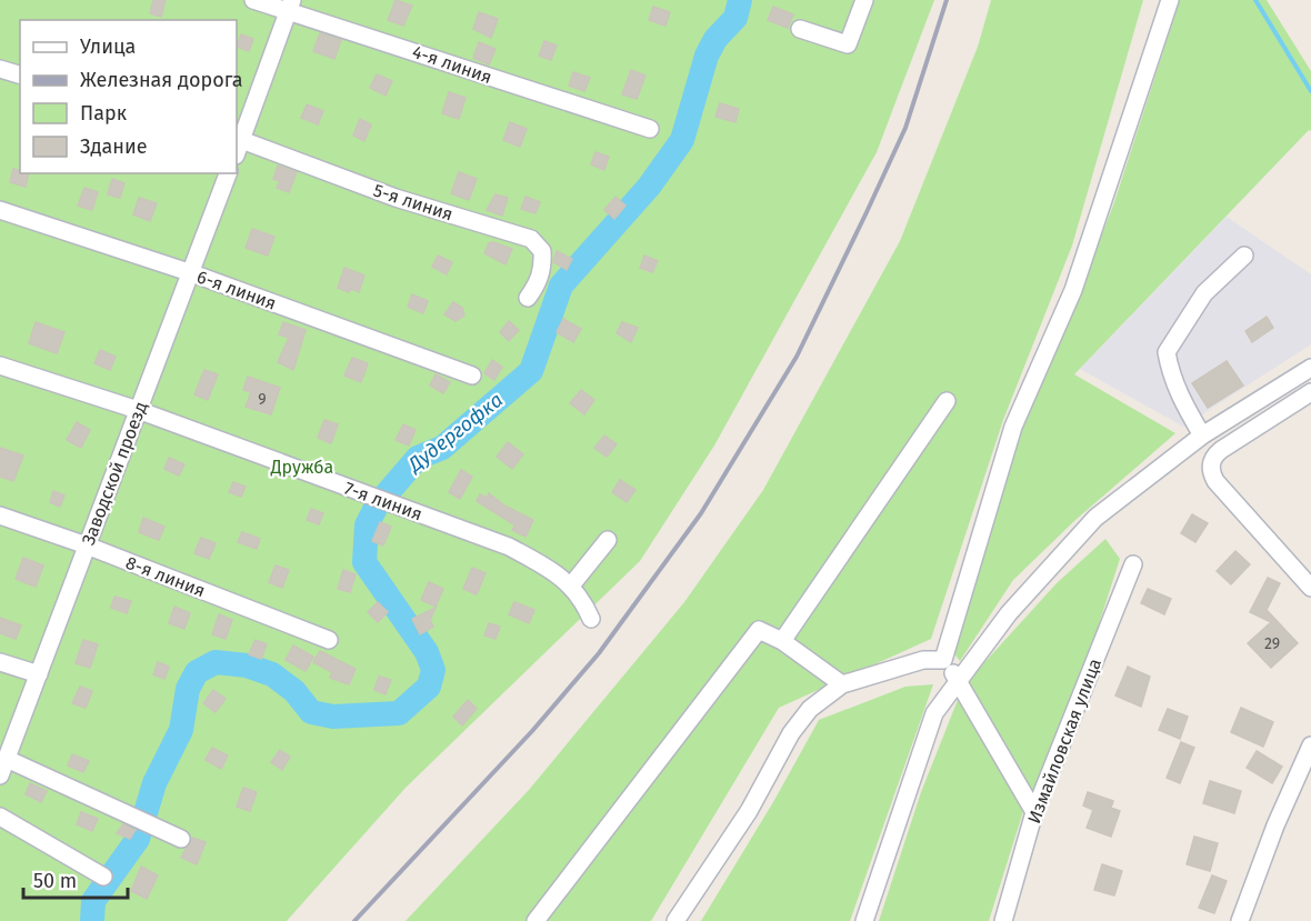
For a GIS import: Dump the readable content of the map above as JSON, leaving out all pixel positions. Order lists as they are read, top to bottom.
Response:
{
  "streets": {
    "street": [
      "4-я линия",
      "5-я линия",
      "6-я линия",
      "Заводской проезд",
      "7-я линия",
      "8-я линия",
      "Измайловская улица"
    ]
  },
  "crossings": [
    ["6-я линия", "Заводской проезд"],
    ["Заводской проезд", "7-я линия"],
    ["Заводской проезд", "8-я линия"]
  ],
  "water": ["Дудергофка"],
  "parks": ["Дружба"],
  "house_numbers": ["9", "29"],
  "legend": [
    "Улица",
    "Железная дорога",
    "Парк",
    "Здание"
  ],
  "scale_bar": "50 m"
}
